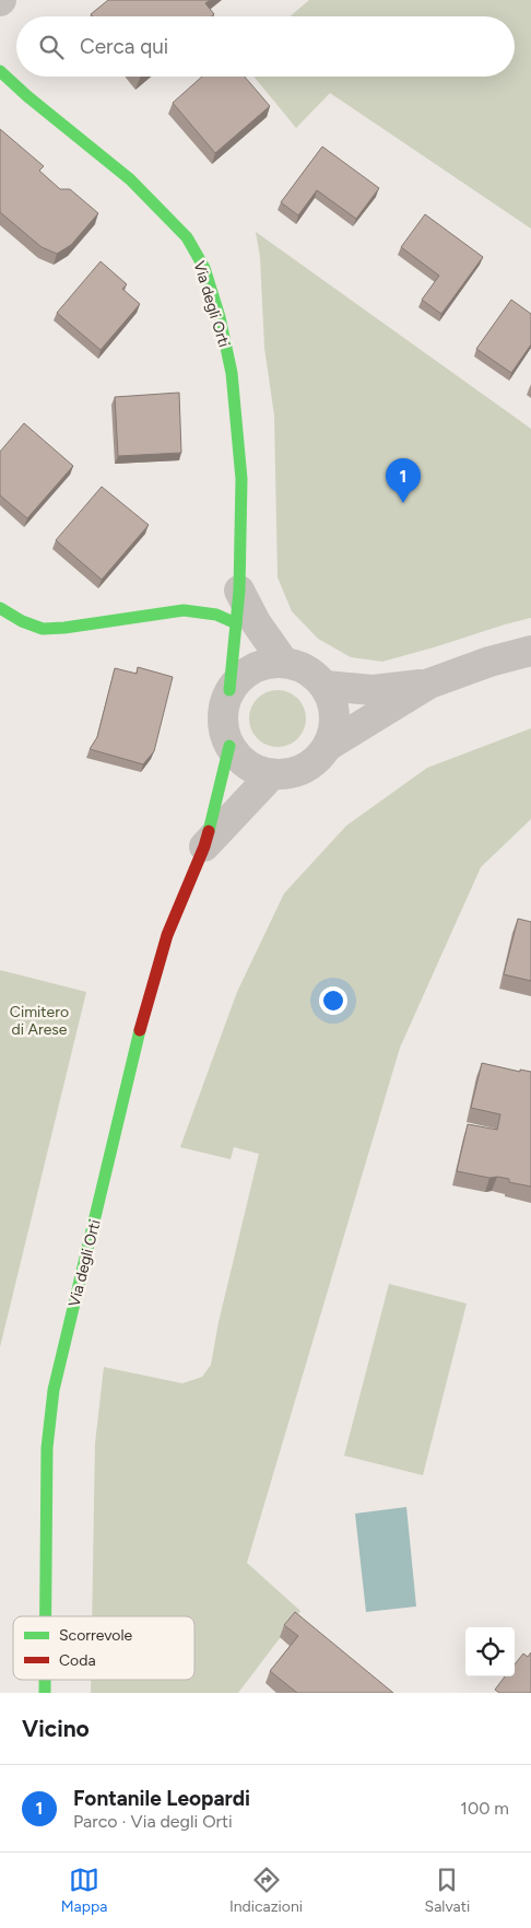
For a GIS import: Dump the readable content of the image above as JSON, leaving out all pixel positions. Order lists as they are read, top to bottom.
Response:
{
  "streets": {
    "street": ["Via degli Orti"]
  },
  "parks": ["Cimitero di Arese"],
  "legend": ["Scorrevole", "Coda"],
  "page": {
    "search": "Cerca qui",
    "pins": "1",
    "heading": "Vicino",
    "list": [
      {
        "mark": "1",
        "name": "Fontanile Leopardi",
        "note": "Parco · Via degli Orti",
        "value": "100 m"
      }
    ],
    "nav": ["Mappa", "Indicazioni", "Salvati"]
  }
}
